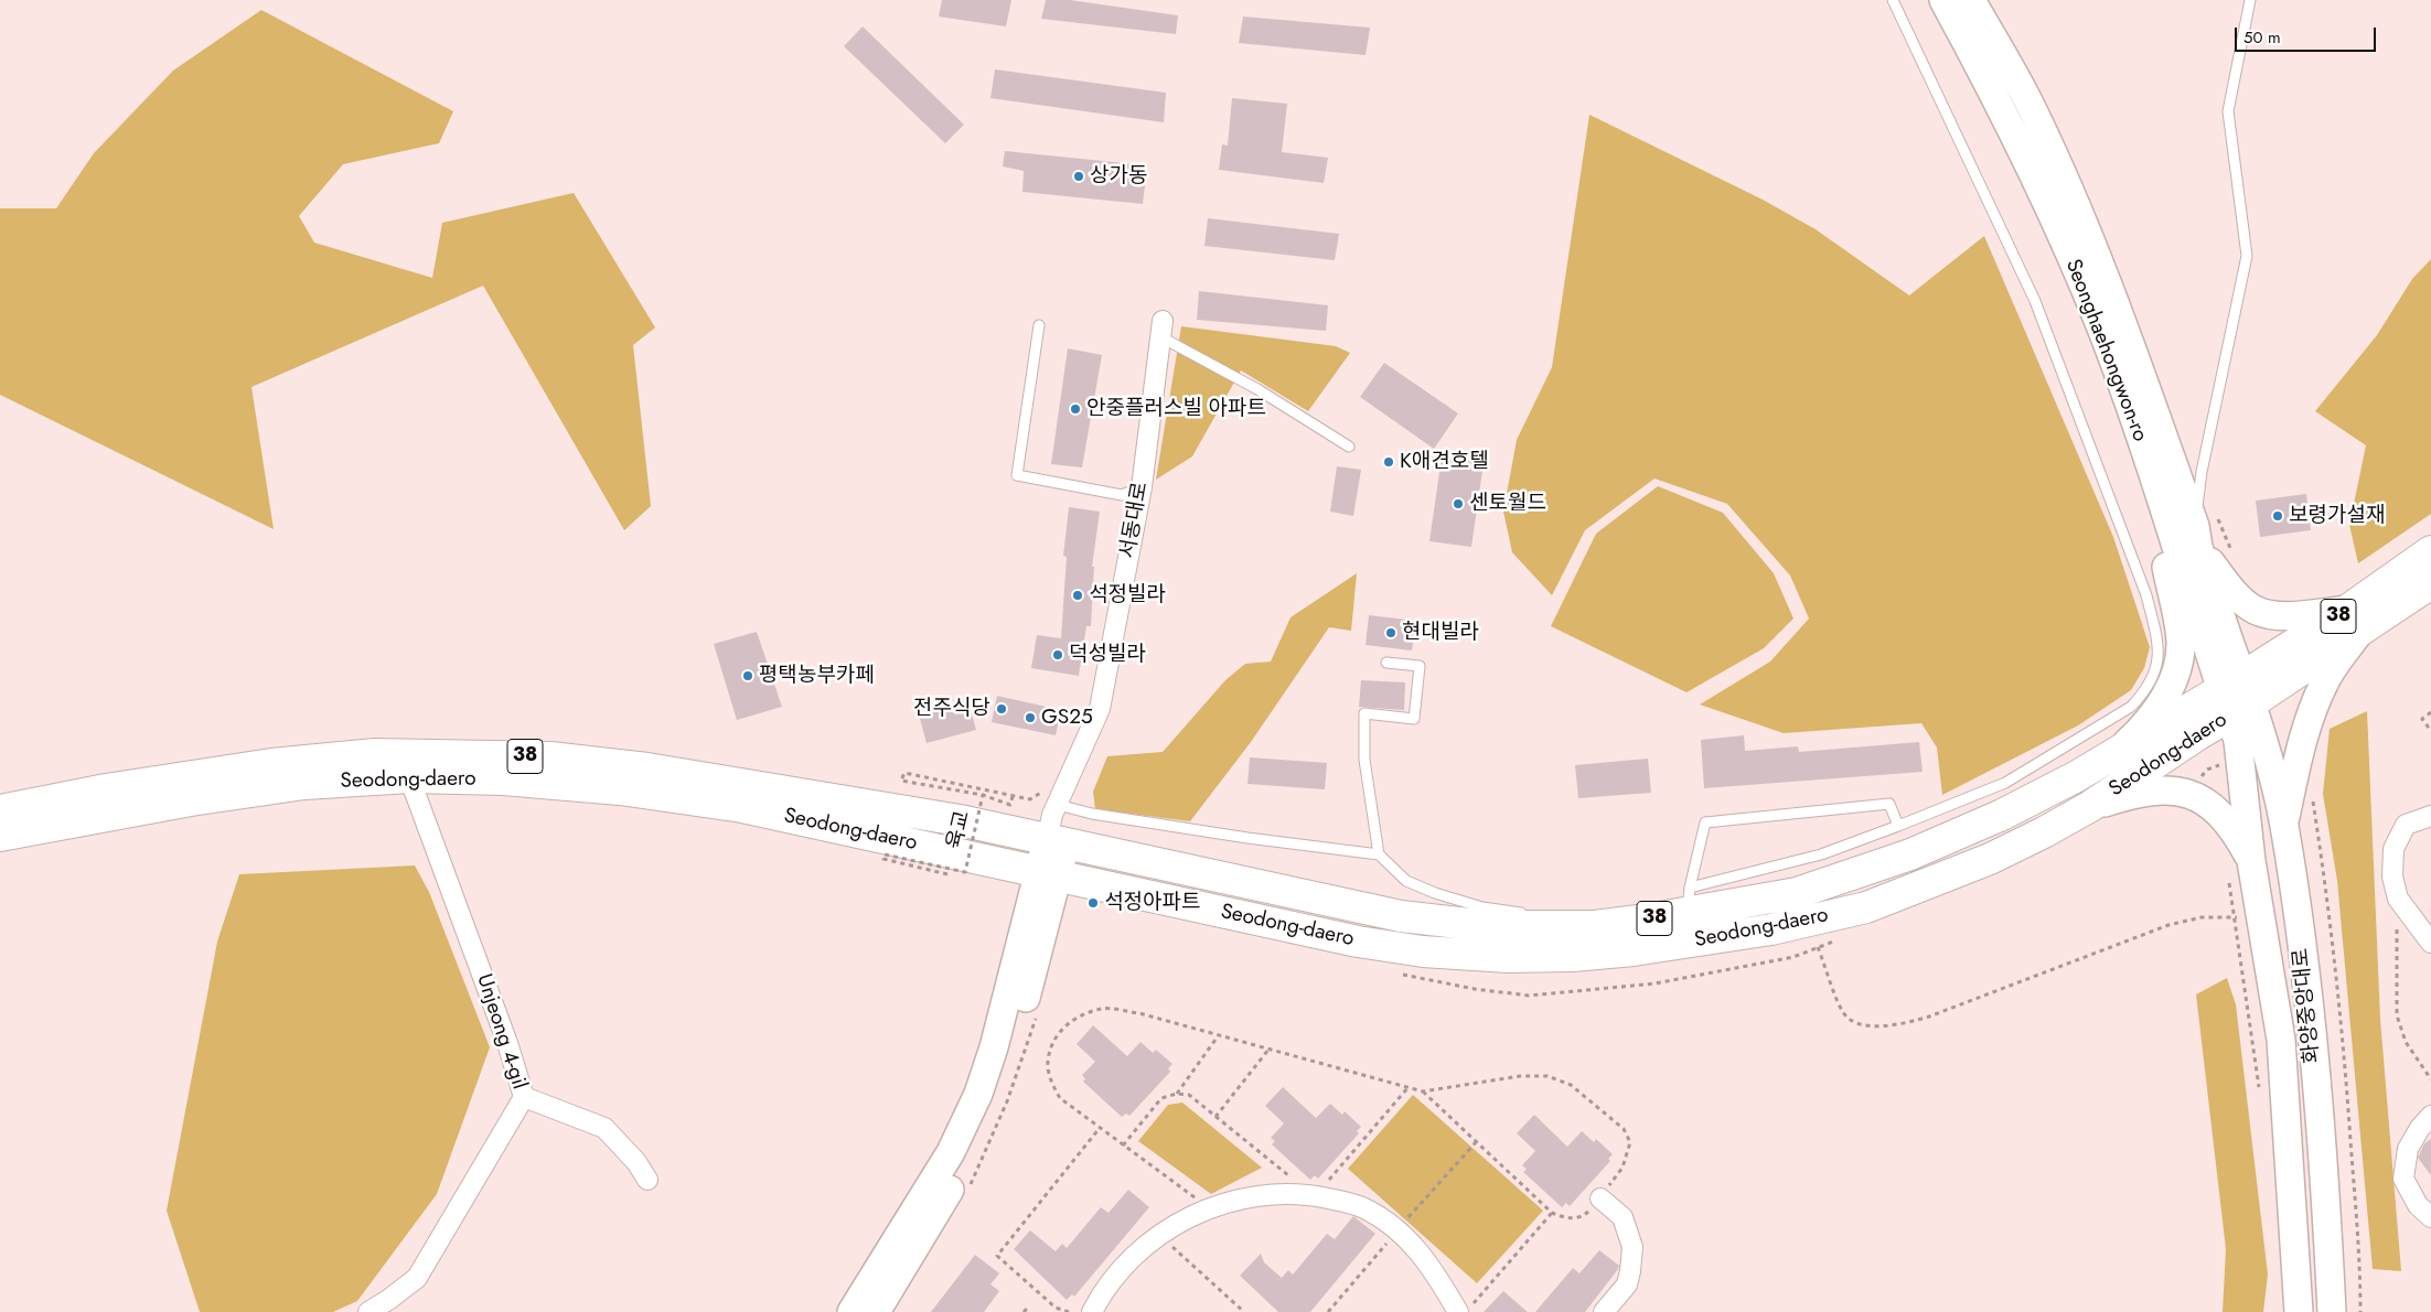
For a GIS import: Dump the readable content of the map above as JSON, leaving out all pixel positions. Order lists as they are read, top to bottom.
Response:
{
  "streets": {
    "main road": [
      "Seonghaehongwon-ro",
      "38",
      "Seodong-daero",
      "화양중앙대로"
    ],
    "street": ["서동대로", "Unjeong 4-gil"],
    "path": ["육교"]
  },
  "crossings": [
    ["Seonghaehongwon-ro", "Seodong-daero"],
    ["Seonghaehongwon-ro", "화양중앙대로"],
    ["서동대로", "Seodong-daero"],
    ["Seodong-daero", "화양중앙대로"],
    ["Seodong-daero", "Unjeong 4-gil"]
  ],
  "places": [
    "상가동",
    "안중플러스빌 아파트",
    "K애견호텔",
    "센토월드",
    "보령가설재",
    "석정빌라",
    "현대빌라",
    "덕성빌라",
    "평택농부카페",
    "전주식당",
    "GS25",
    "석정아파트"
  ],
  "scale_bar": "50 m"
}
